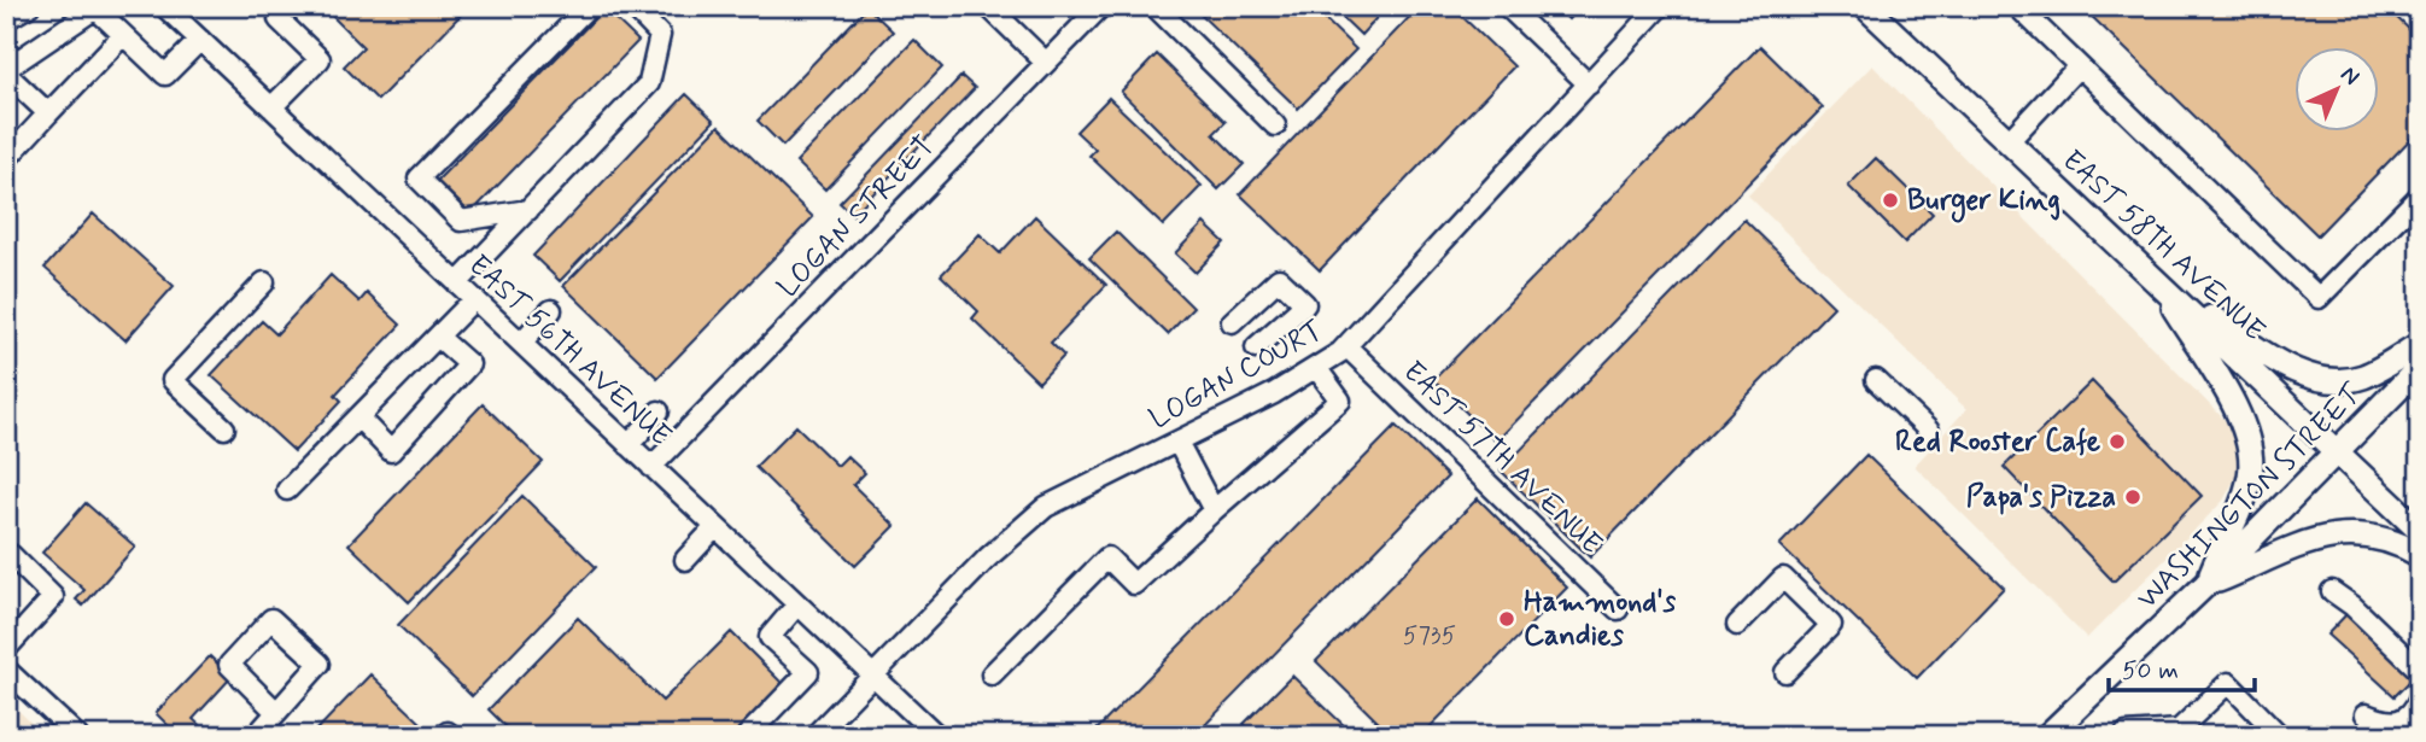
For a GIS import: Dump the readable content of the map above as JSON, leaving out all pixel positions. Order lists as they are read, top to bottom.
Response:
{
  "streets": {
    "main road": ["EAST 58TH AVENUE", "WASHINGTON STREET"],
    "street": [
      "LOGAN STREET",
      "EAST 56TH AVENUE",
      "LOGAN COURT",
      "EAST 57TH AVENUE"
    ]
  },
  "crossings": [
    ["LOGAN STREET", "EAST 56TH AVENUE"],
    ["EAST 58TH AVENUE", "WASHINGTON STREET"],
    ["EAST 56TH AVENUE", "LOGAN COURT"],
    ["LOGAN COURT", "EAST 57TH AVENUE"]
  ],
  "places": [
    "Burger King",
    "Red Rooster Cafe",
    "Papa's Pizza",
    "Hammond's Candies"
  ],
  "house_numbers": ["5735"],
  "scale_bar": "50 m",
  "north": "top right"
}
